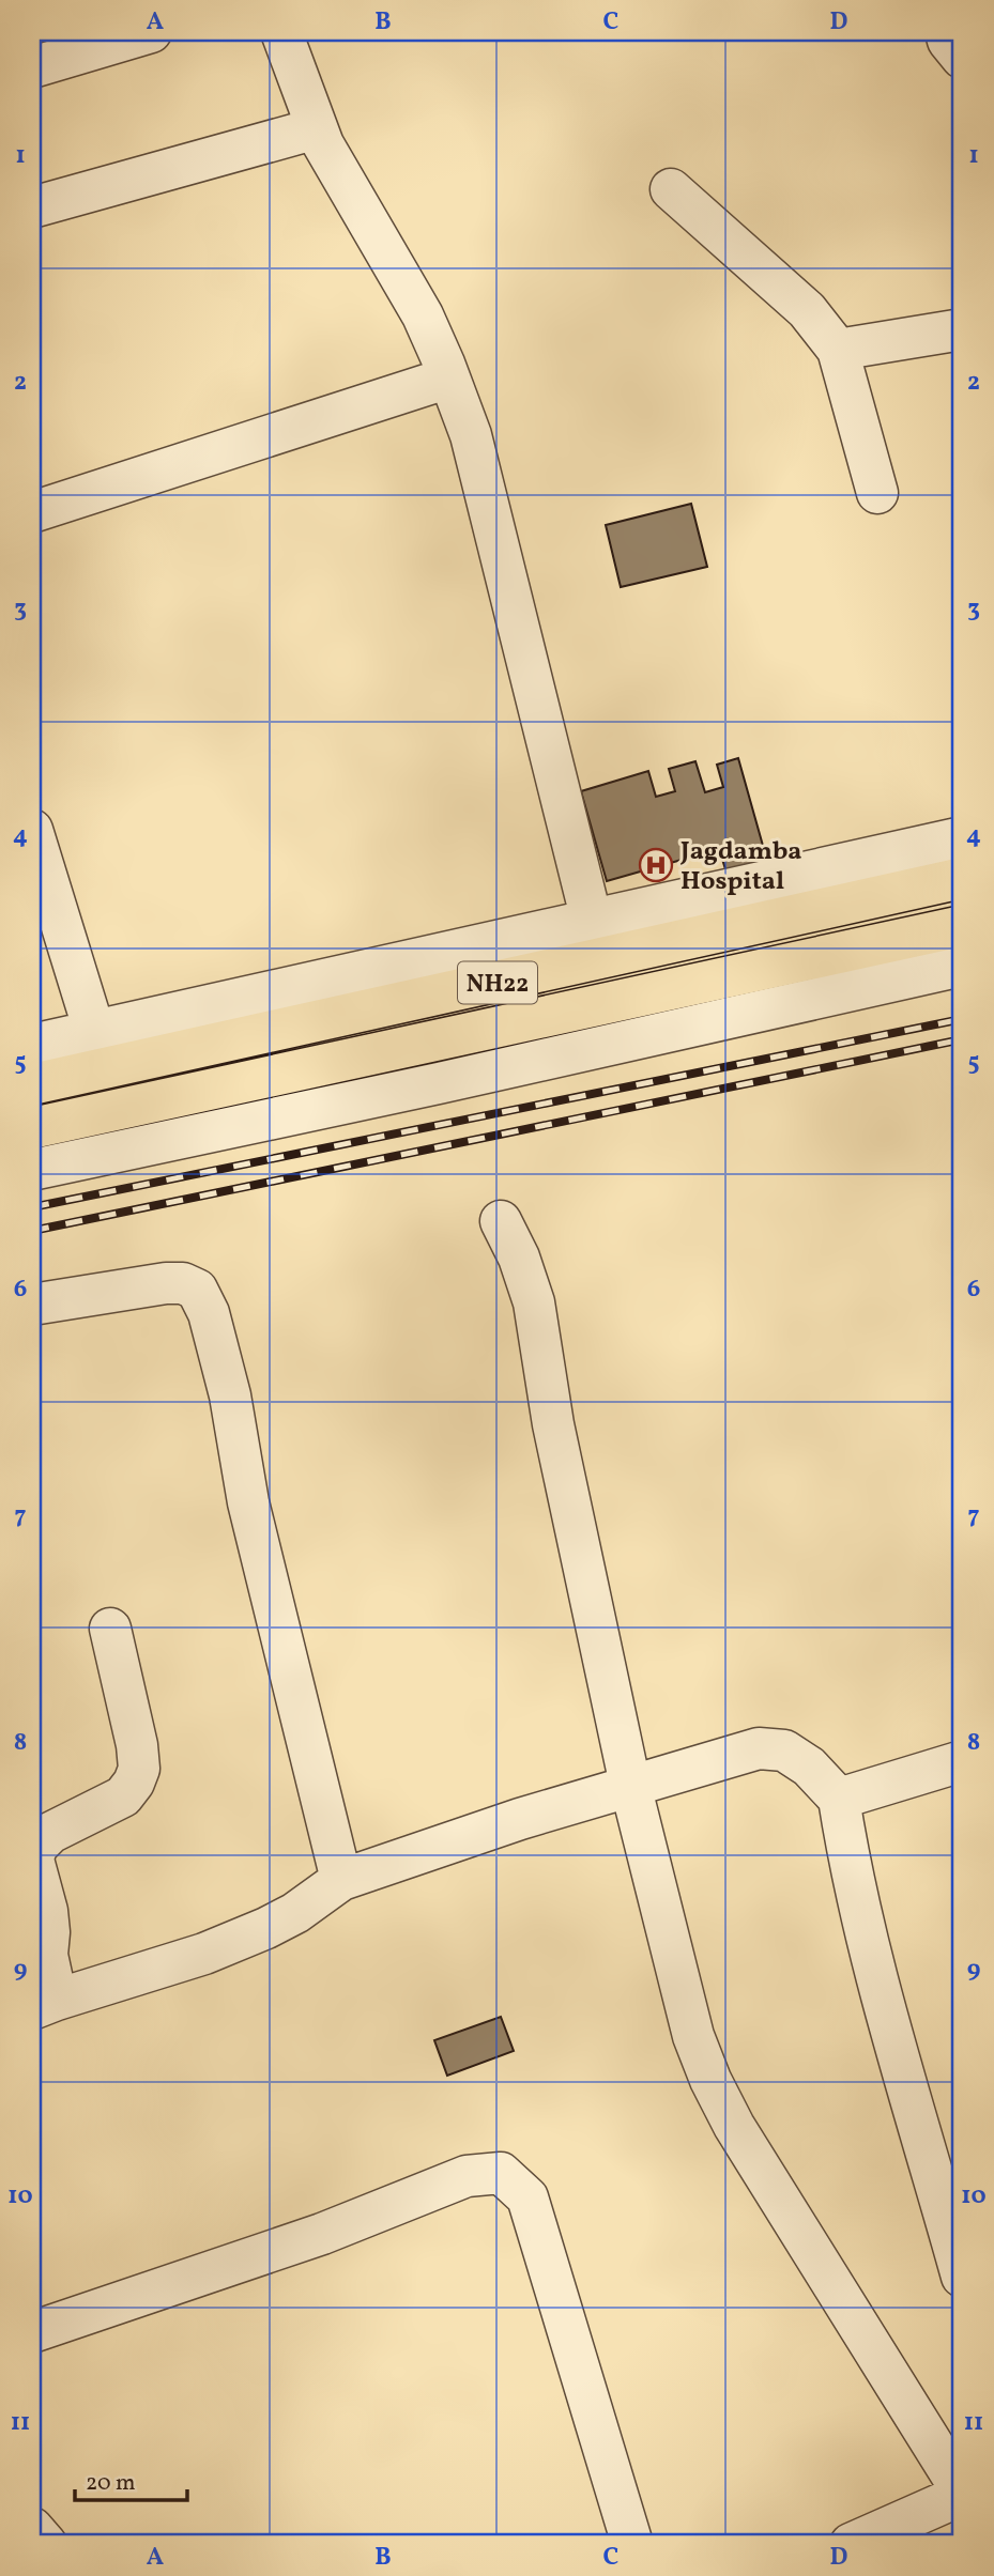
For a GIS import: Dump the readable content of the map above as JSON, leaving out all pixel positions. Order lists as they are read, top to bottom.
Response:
{
  "streets": {
    "highway": ["NH22"]
  },
  "places": {
    "hospital": ["Jagdamba Hospital"]
  },
  "scale_bar": "20 m",
  "grid": {
    "columns": [
      "A",
      "B",
      "C",
      "D"
    ],
    "rows": [
      "1",
      "2",
      "3",
      "4",
      "5",
      "6",
      "7",
      "8",
      "9",
      "10",
      "11"
    ]
  }
}
